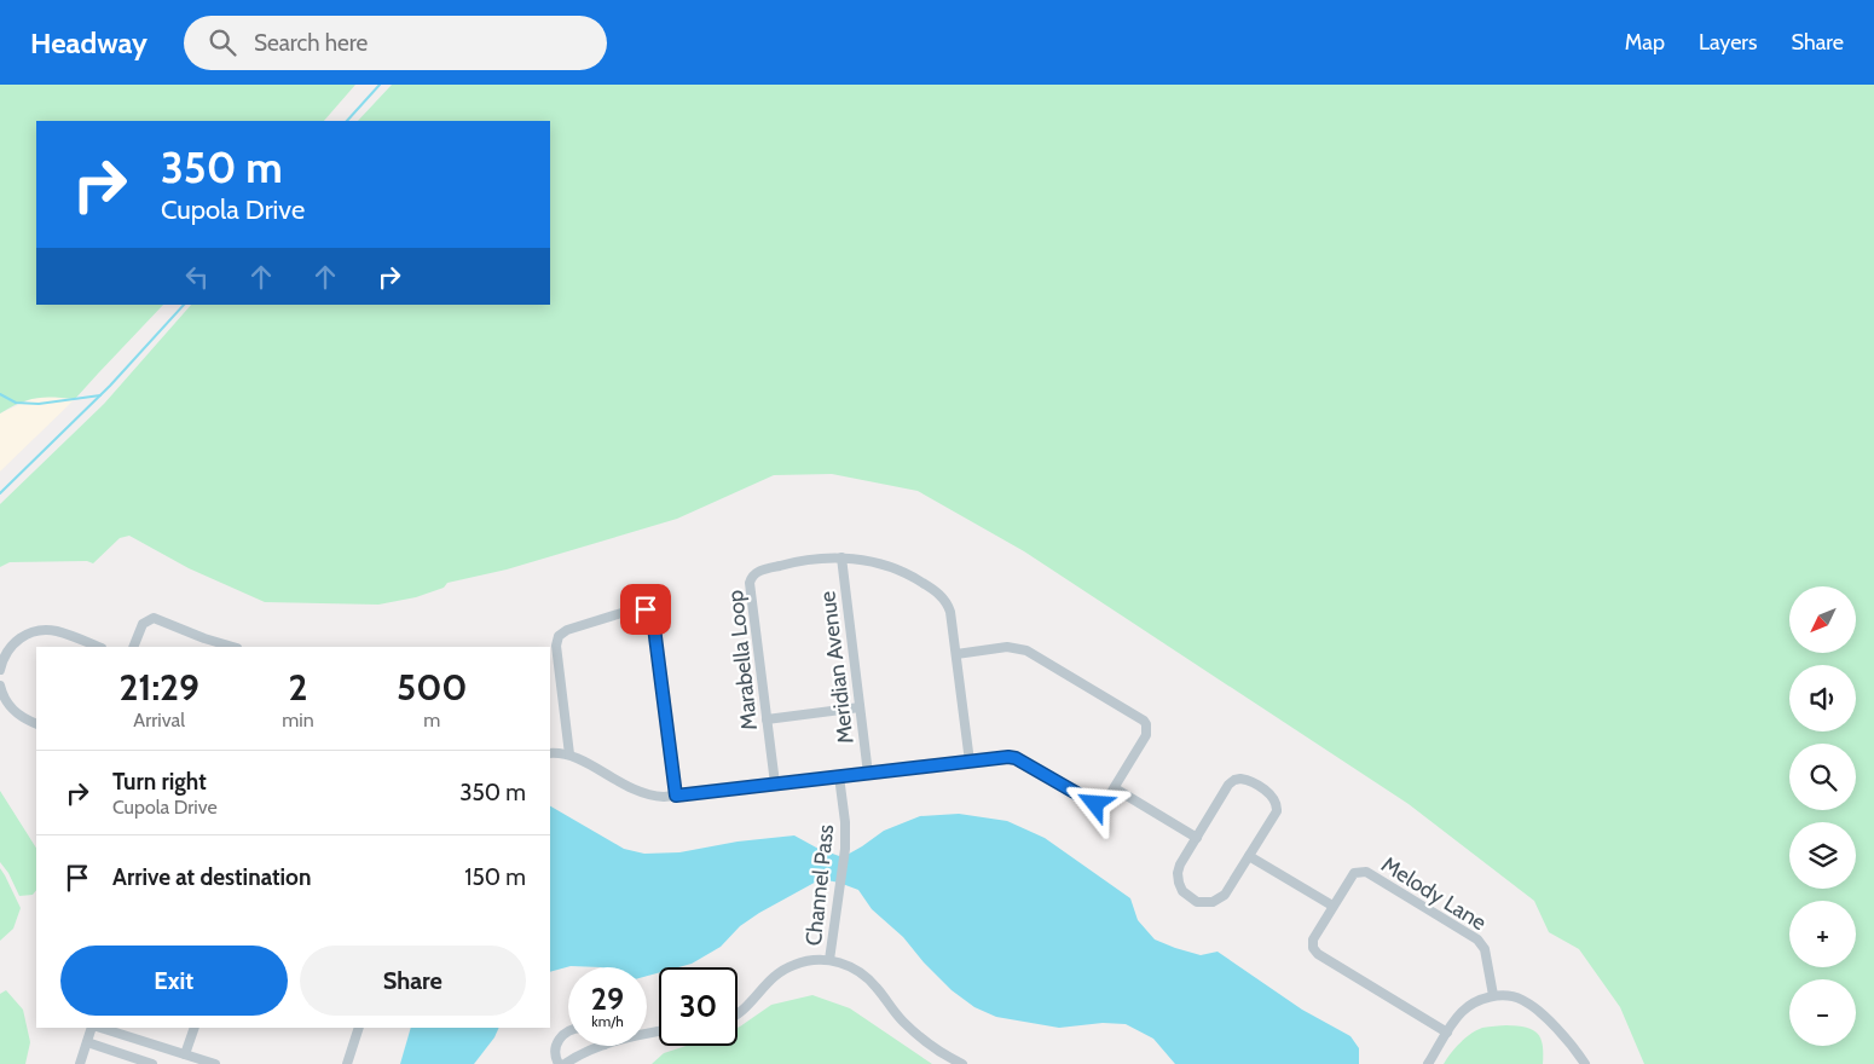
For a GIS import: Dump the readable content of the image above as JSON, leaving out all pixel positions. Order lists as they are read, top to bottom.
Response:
{
  "streets": {
    "street": [
      "Marabella Loop",
      "Meridian Avenue",
      "Channel Pass",
      "Melody Lane"
    ]
  },
  "crossings": [
    ["Marabella Loop", "Meridian Avenue"]
  ],
  "north": "bottom left",
  "page": {
    "header": "Headway",
    "search": "Search here",
    "nav": ["Map", "Layers", "Share"],
    "turn": ["350 m", "Cupola Drive"],
    "map_buttons": ["+", "−"],
    "eta": [
      "21:29",
      "Arrival",
      "2",
      "min",
      "500",
      "m"
    ],
    "list": [
      {
        "name": "Turn right",
        "note": "Cupola Drive",
        "value": "350 m"
      },
      {
        "name": "Arrive at destination",
        "value": "150 m"
      }
    ],
    "buttons": ["Exit", "Share"],
    "speed": "29 km/h",
    "limit": "30"
  }
}
